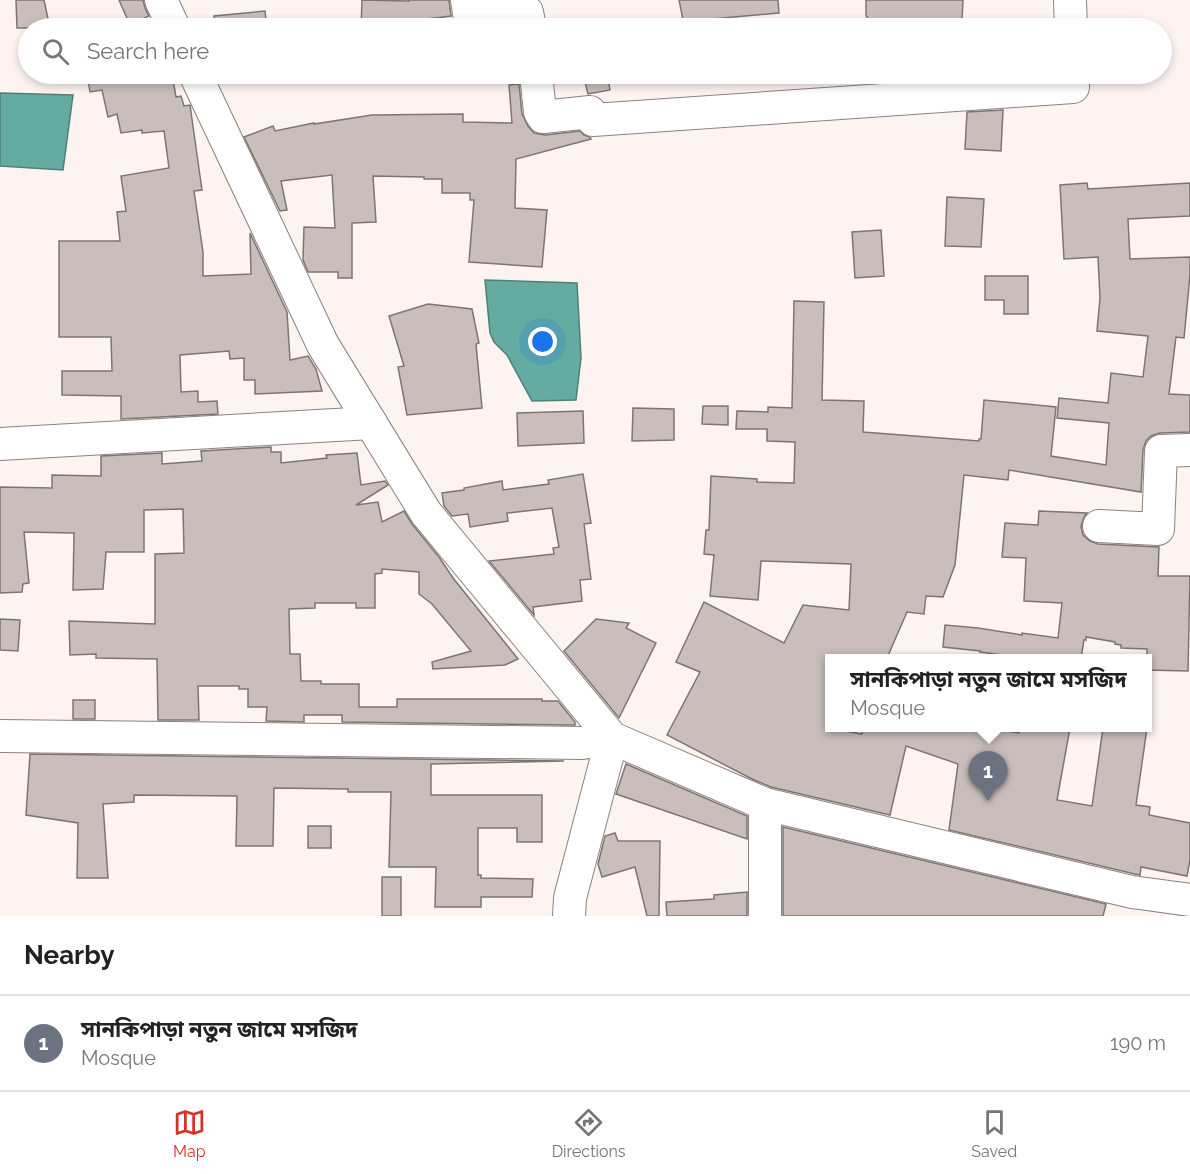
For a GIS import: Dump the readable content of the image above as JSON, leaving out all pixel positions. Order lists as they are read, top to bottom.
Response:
{
  "page": {
    "search": "Search here",
    "popup": ["সানকিপাড়া নতুন জামে মসজিদ", "Mosque"],
    "pins": "1",
    "heading": "Nearby",
    "list": [
      {
        "mark": "1",
        "name": "সানকিপাড়া নতুন জামে মসজিদ",
        "note": "Mosque",
        "value": "190 m"
      }
    ],
    "nav": ["Map", "Directions", "Saved"]
  }
}
